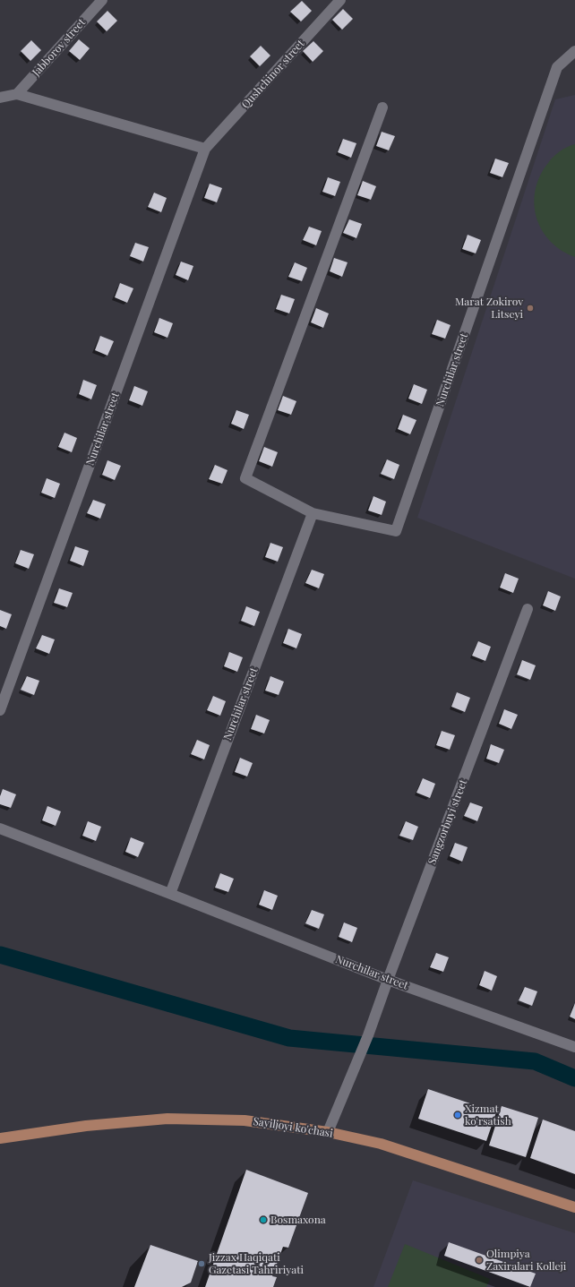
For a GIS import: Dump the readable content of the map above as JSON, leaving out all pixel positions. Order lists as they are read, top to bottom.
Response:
{
  "streets": {
    "main road": ["Sayiljoyi ko'chasi"],
    "street": [
      "Jabborov street",
      "Qushchinor street",
      "Nurchilar street",
      "Sangzorbuyi street"
    ]
  },
  "crossings": [
    ["Qushchinor street", "Nurchilar street"],
    ["Nurchilar street", "Sangzorbuyi street"],
    ["Sangzorbuyi street", "Sayiljoyi ko'chasi"]
  ],
  "places": [
    "Marat Zokirov Litseyi",
    "Xizmat ko'rsatish",
    "Bosmaxona",
    "Olimpiya Zaxiralari Kolleji",
    "Jizzax Haqiqati Gazetasi Tahririyati"
  ]
}
